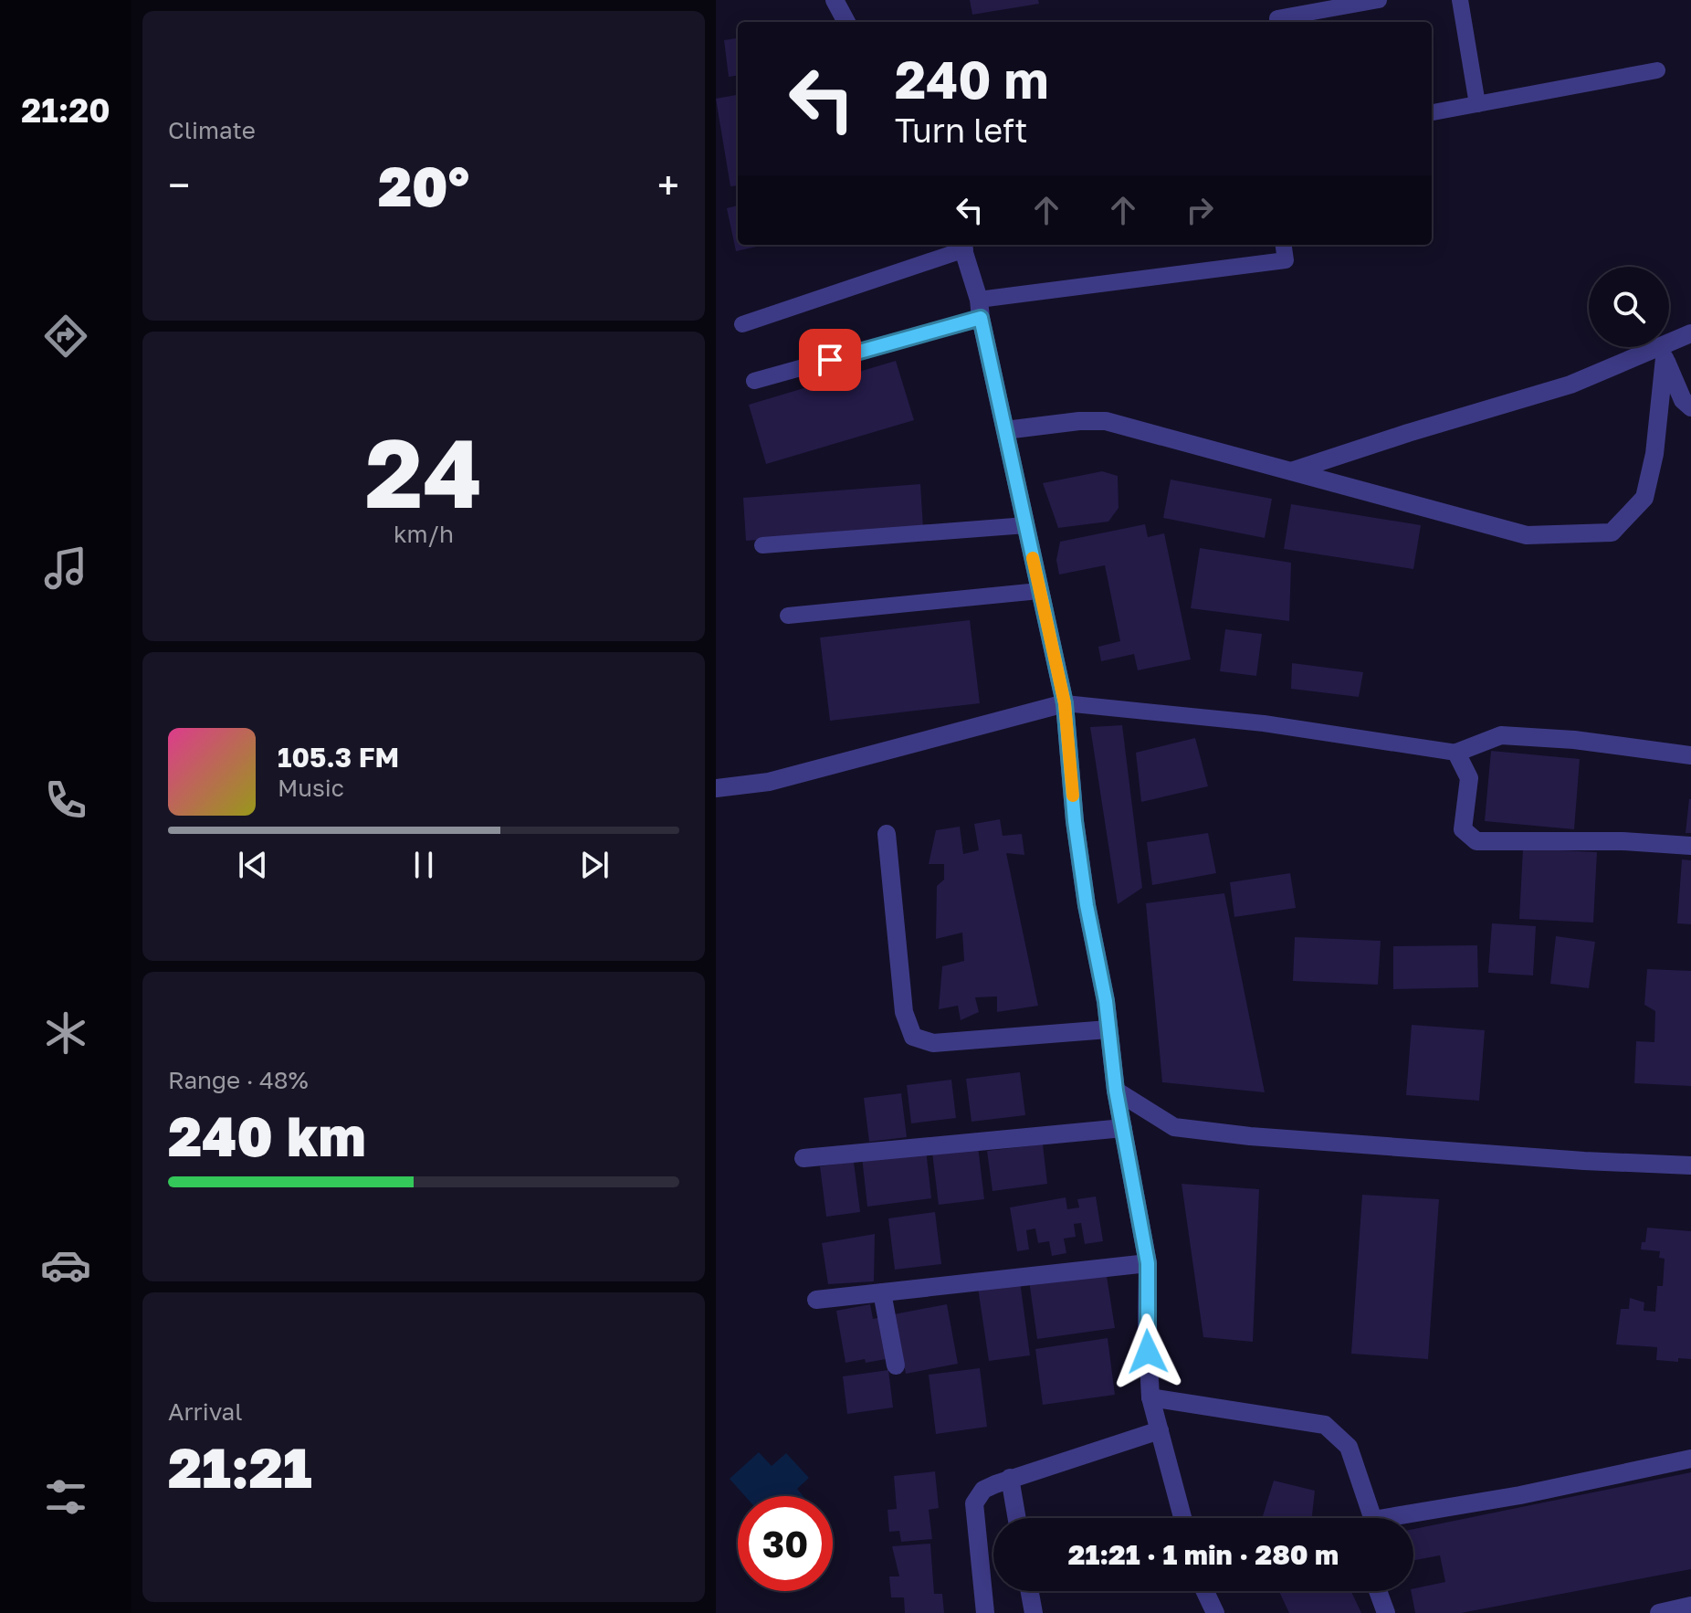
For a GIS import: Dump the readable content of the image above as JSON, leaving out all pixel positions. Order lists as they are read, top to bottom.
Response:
{
  "page": {
    "tabs": "21:20",
    "tile": [
      "Climate",
      ["24", "km/h"],
      ["Range · 48%", "240 km"],
      ["Arrival", "21:21"]
    ],
    "turn": ["240 m", "Turn left"],
    "heat": ["−", "20°", "+"],
    "song": ["105.3 FM", "Music"],
    "limit": "30",
    "trip": "21:21 · 1 min · 280 m"
  }
}
